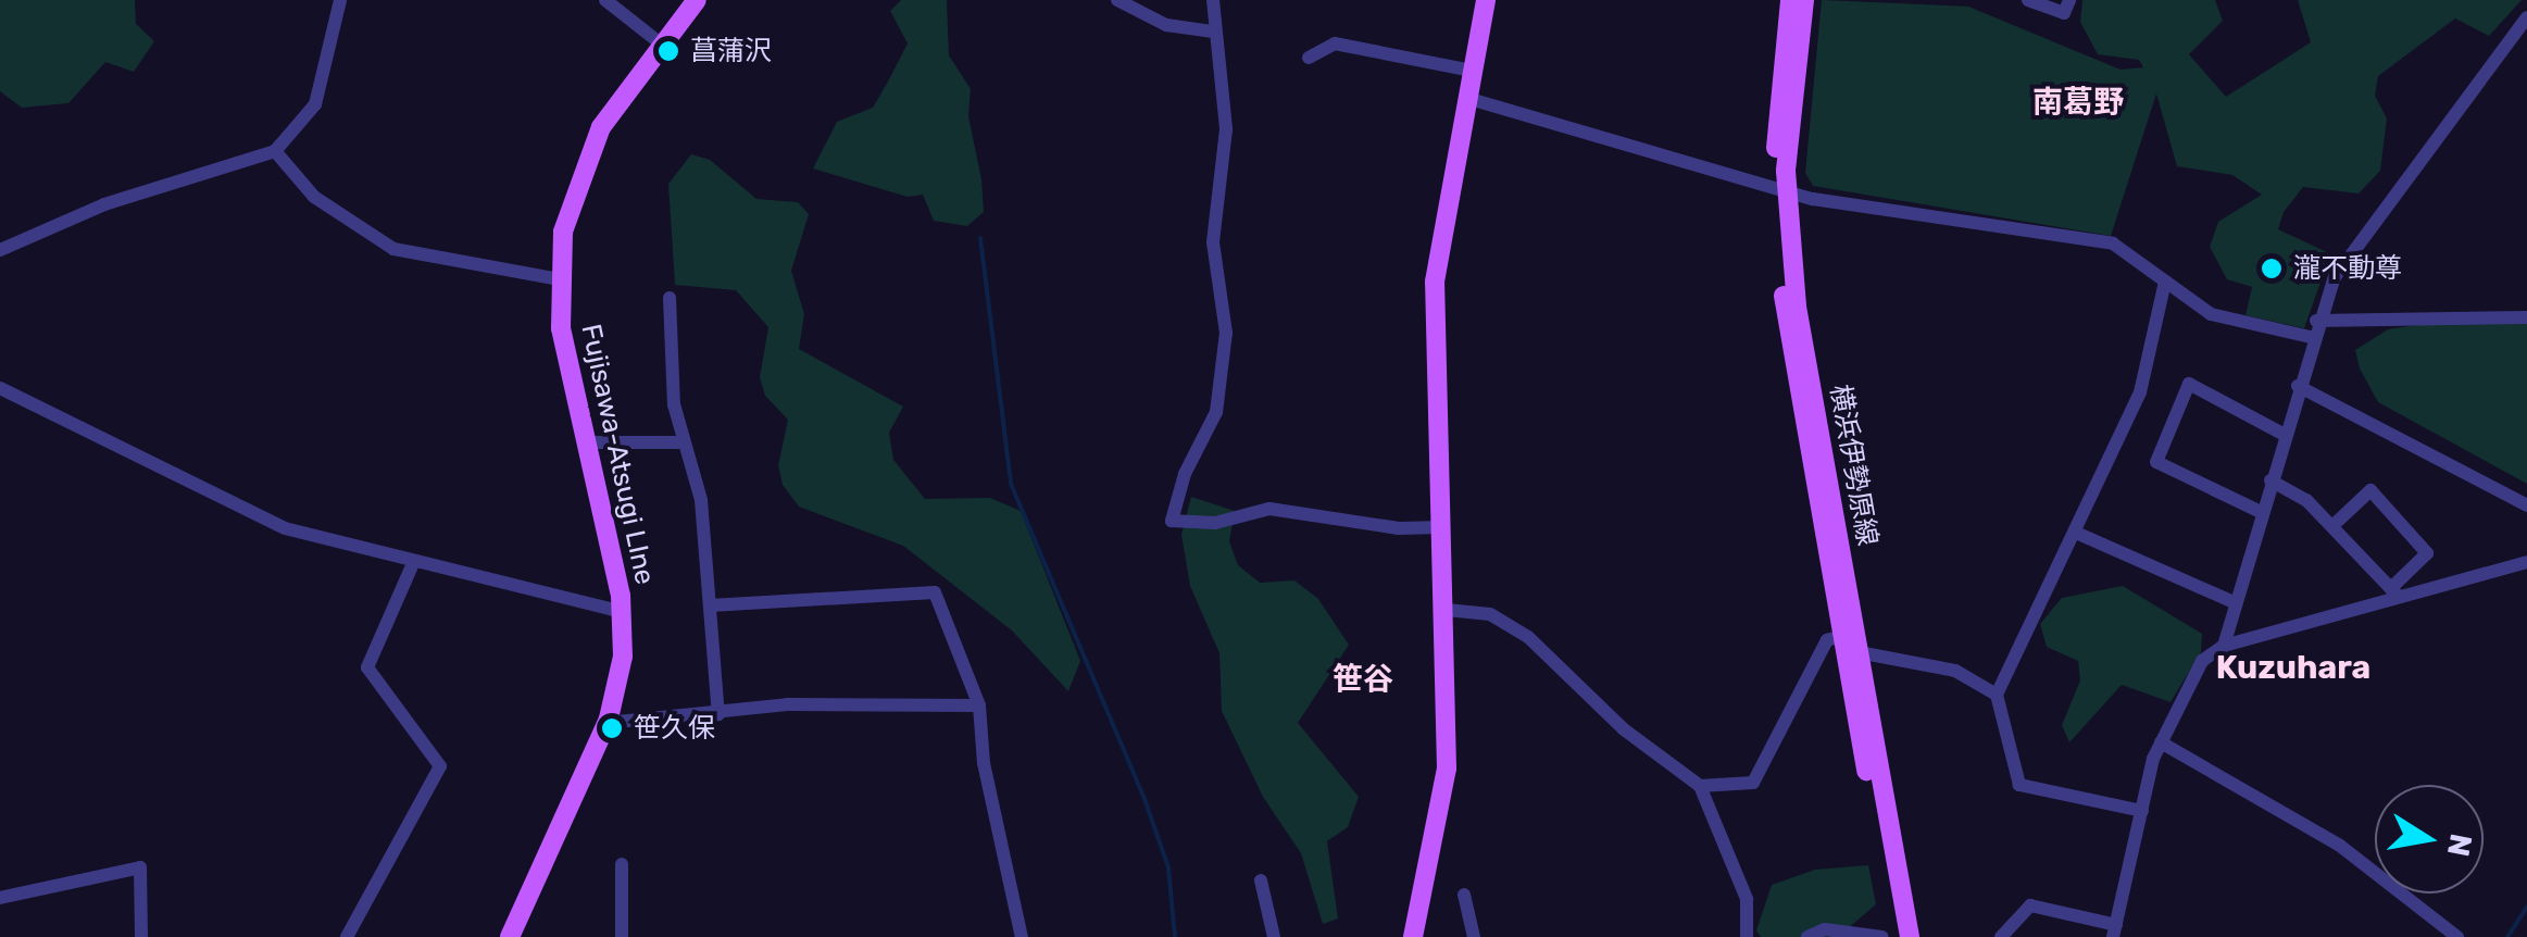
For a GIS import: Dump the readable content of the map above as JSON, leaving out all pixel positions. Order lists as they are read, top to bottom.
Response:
{
  "streets": {
    "main road": ["Fujisawa-Atsugi LIne", "横浜伊勢原線"]
  },
  "districts": ["南葛野", "Kuzuhara", "笹谷"],
  "places": ["菖蒲沢", "瀧不動尊", "笹久保"],
  "north": "right"
}
